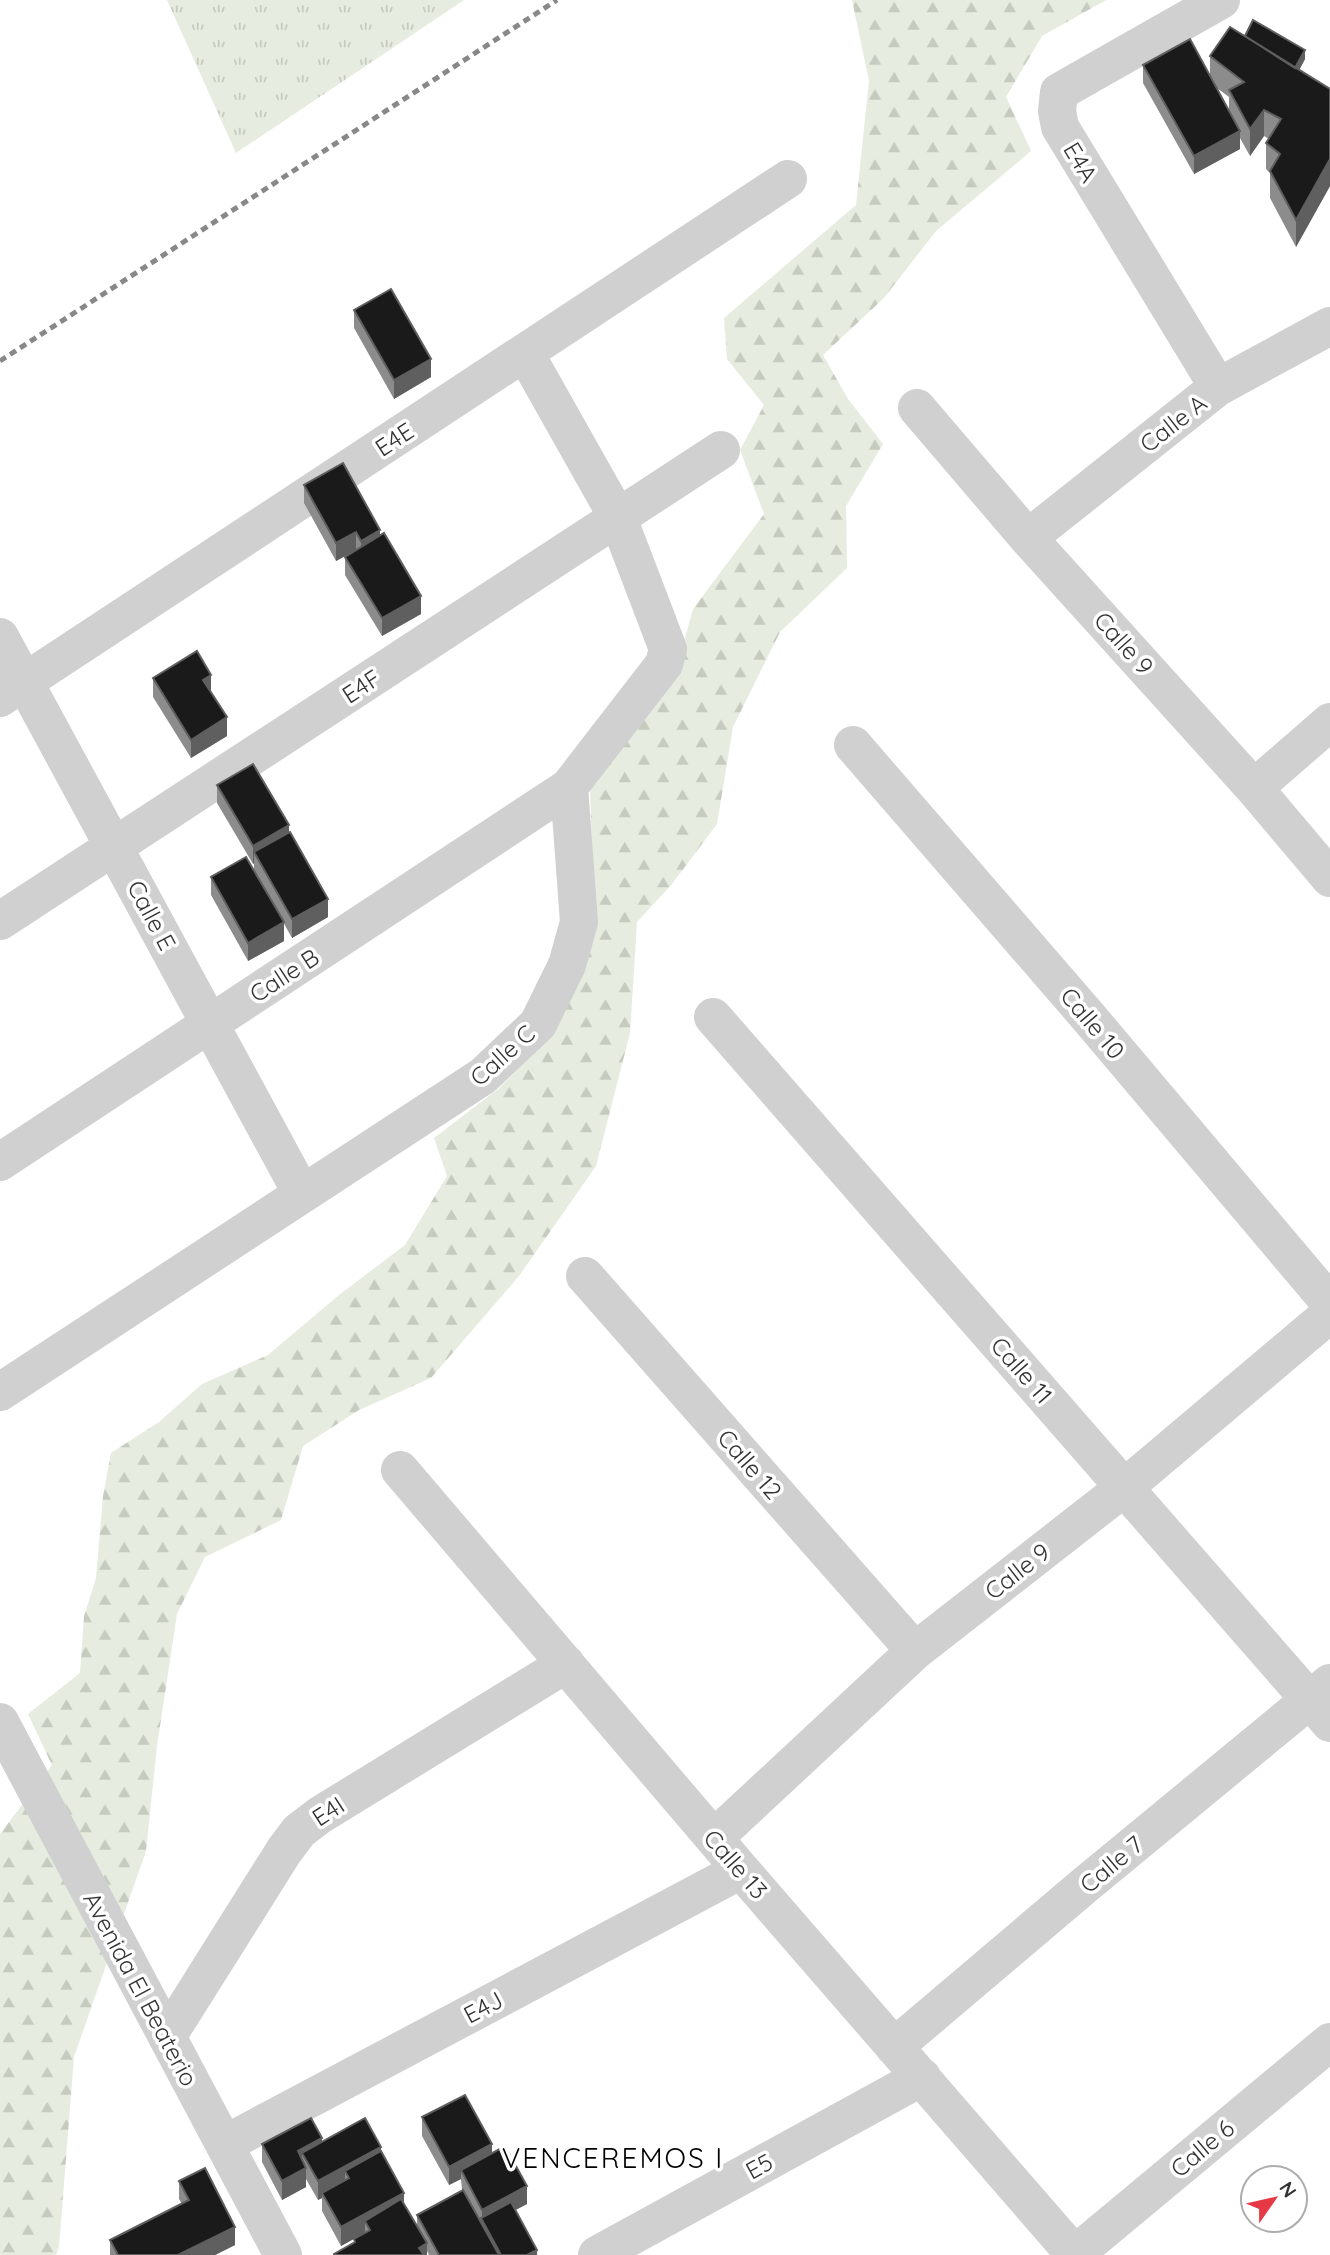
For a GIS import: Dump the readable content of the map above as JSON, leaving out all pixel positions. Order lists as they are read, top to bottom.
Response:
{
  "streets": {
    "street": [
      "E4A",
      "Calle A",
      "E4E",
      "Calle 9",
      "E4F",
      "Calle E",
      "Calle B",
      "Calle 10",
      "Calle C",
      "Calle 11",
      "Calle 12",
      "E4I",
      "Calle 13",
      "Calle 7",
      "Avenida El Beaterio",
      "E4J",
      "Calle 6",
      "E5"
    ]
  },
  "crossings": [
    ["E4A", "Calle A"],
    ["Calle A", "Calle 9"],
    ["E4E", "Calle E"],
    ["Calle 9", "Calle 11"],
    ["Calle 9", "Calle 12"],
    ["Calle 9", "Calle 13"],
    ["E4F", "Calle E"],
    ["Calle E", "Calle B"],
    ["Calle E", "Calle C"],
    ["Calle B", "Calle C"],
    ["Calle 11", "Calle 7"],
    ["E4I", "Calle 13"],
    ["E4I", "Avenida El Beaterio"],
    ["Calle 13", "Calle 7"],
    ["Calle 13", "E4J"],
    ["Calle 13", "Calle 6"],
    ["Calle 13", "E5"],
    ["Avenida El Beaterio", "E4J"]
  ],
  "districts": ["VENCEREMOS I"],
  "north": "top right"
}
